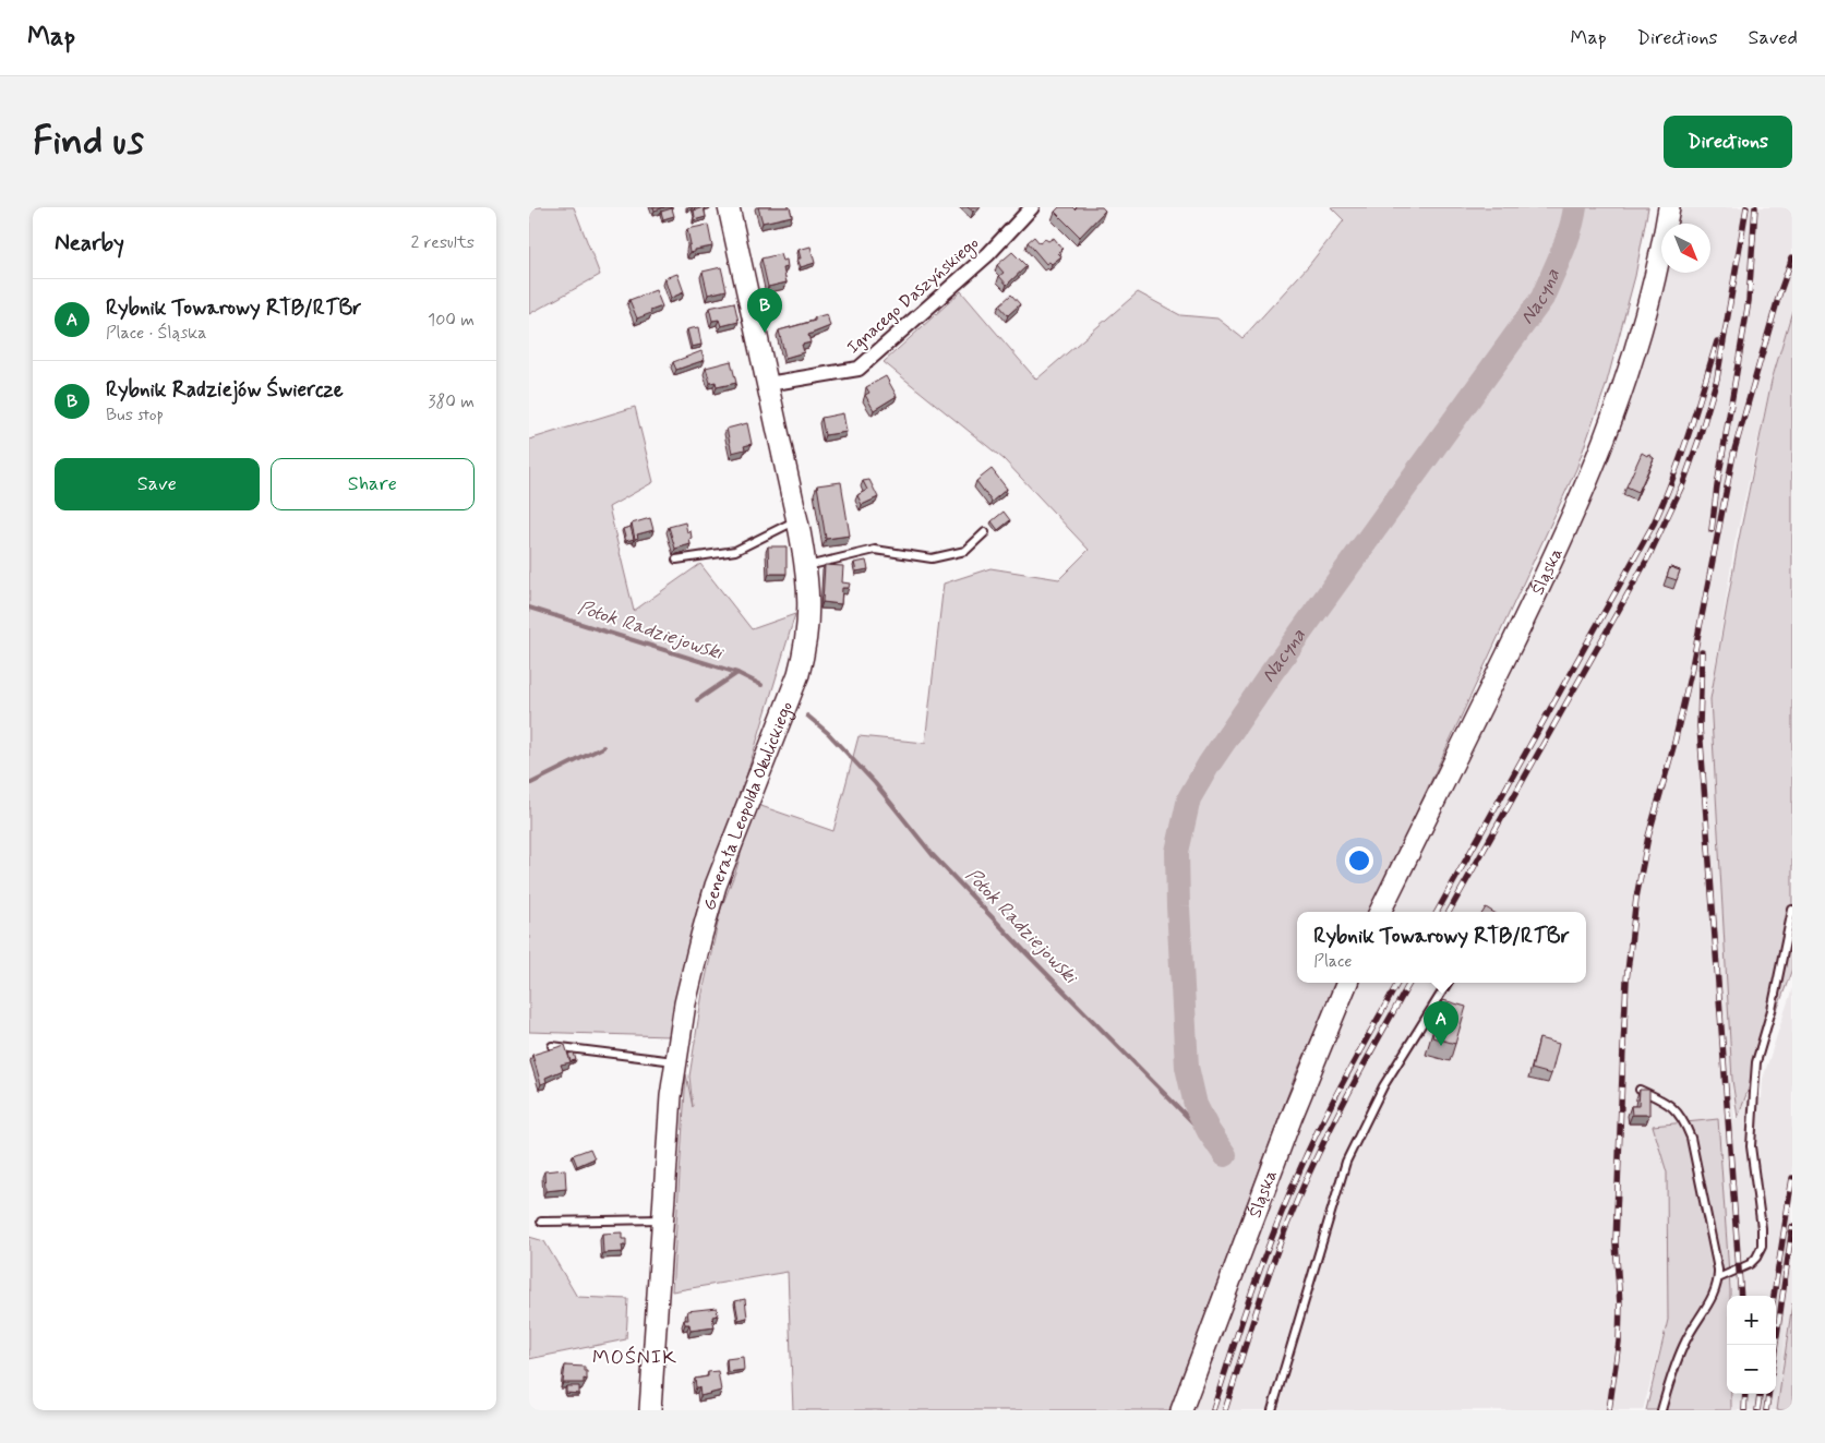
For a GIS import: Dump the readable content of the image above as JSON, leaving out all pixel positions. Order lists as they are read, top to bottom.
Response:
{
  "streets": {
    "street": ["Ignacego Daszyńskiego", "Śląska", "Generała Leopolda Okulickiego"]
  },
  "crossings": [
    ["Ignacego Daszyńskiego", "Generała Leopolda Okulickiego"]
  ],
  "districts": ["MOŚNIK"],
  "water": ["Nacyna", "Potok Radziejowski"],
  "north": "bottom right",
  "page": {
    "header": "Map",
    "nav": ["Map", "Directions", "Saved"],
    "buttons": [
      "Directions",
      ["Save", "Share"]
    ],
    "title": "Find us",
    "heading": ["Nearby", "2 results"],
    "list": [
      {
        "mark": "A",
        "name": "Rybnik Towarowy RTB/RTBr",
        "note": "Place · Śląska",
        "value": "100 m"
      },
      {
        "mark": "B",
        "name": "Rybnik Radziejów Świercze",
        "note": "Bus stop",
        "value": "380 m"
      }
    ],
    "pins": ["B", "A"],
    "popup": ["Rybnik Towarowy RTB/RTBr", "Place"],
    "map_buttons": ["+", "−"]
  }
}
